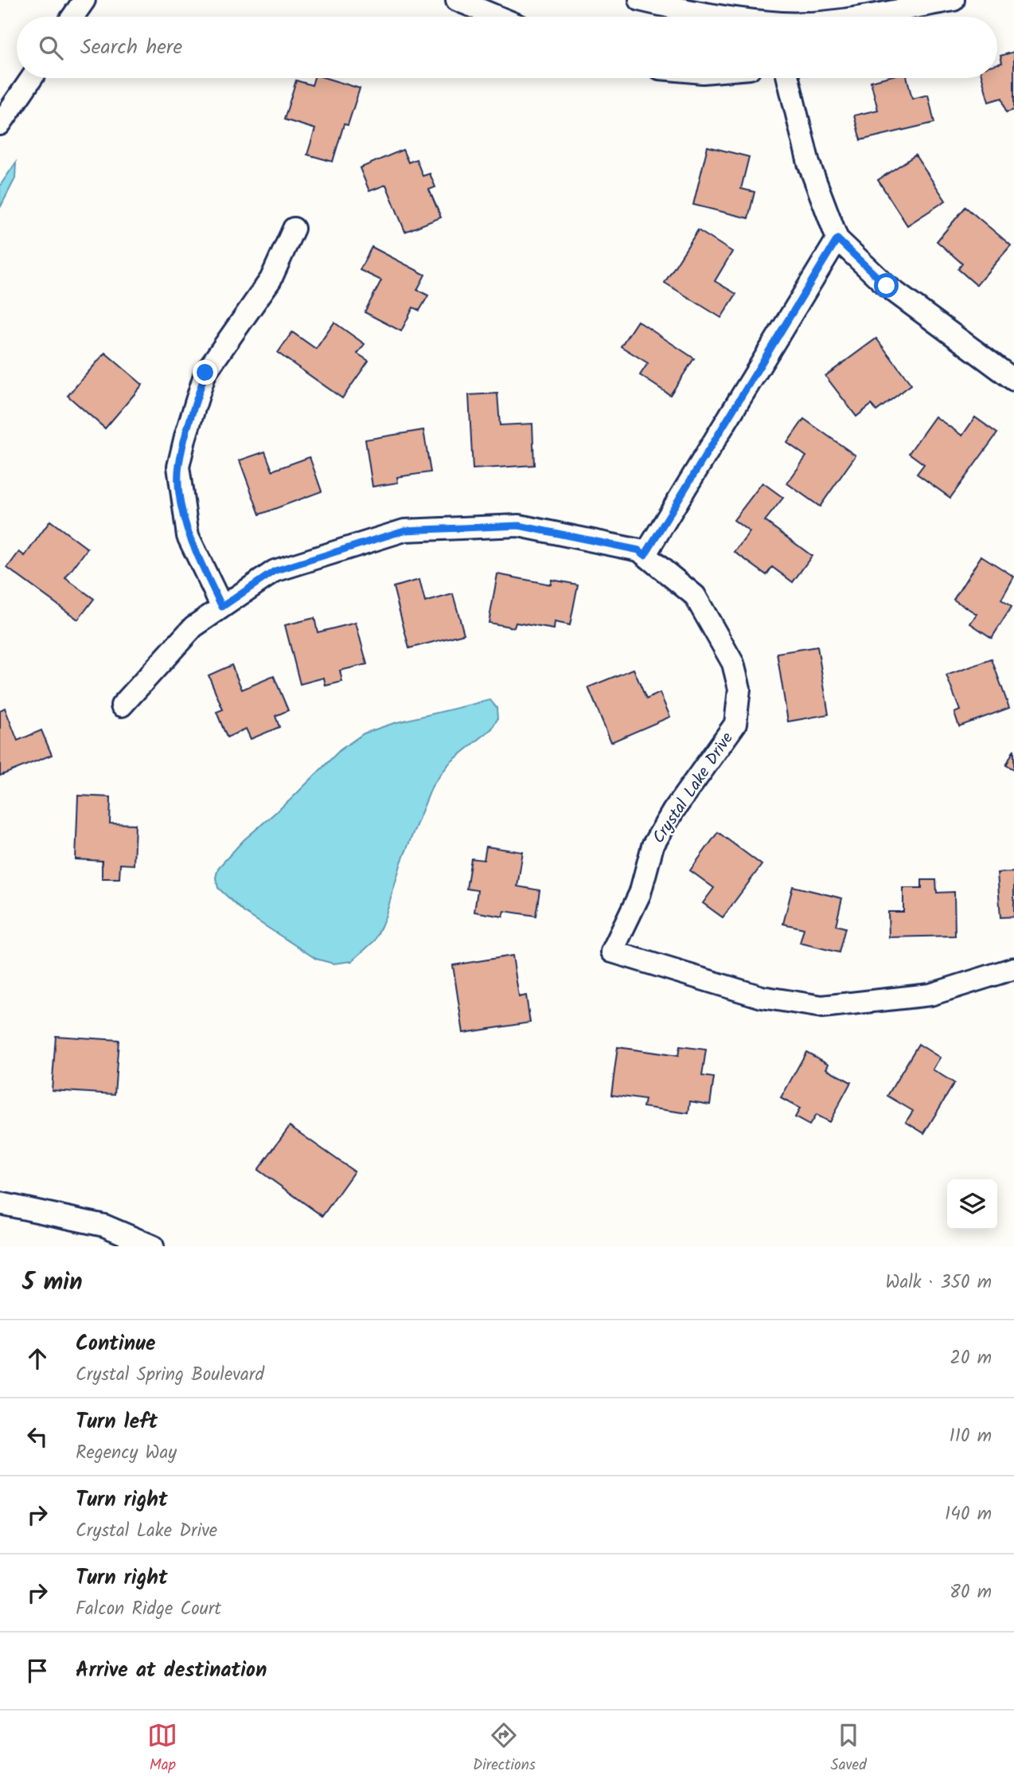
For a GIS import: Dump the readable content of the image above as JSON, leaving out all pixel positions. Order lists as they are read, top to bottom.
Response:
{
  "streets": {
    "street": ["Crystal Lake Drive"]
  },
  "page": {
    "search": "Search here",
    "heading": ["5 min", "Walk · 350 m"],
    "list": [
      ["Continue", "Crystal Spring Boulevard", "20 m"],
      ["Turn left", "Regency Way", "110 m"],
      ["Turn right", "Crystal Lake Drive", "140 m"],
      ["Turn right", "Falcon Ridge Court", "80 m"],
      "Arrive at destination"
    ],
    "nav": ["Map", "Directions", "Saved"]
  }
}
